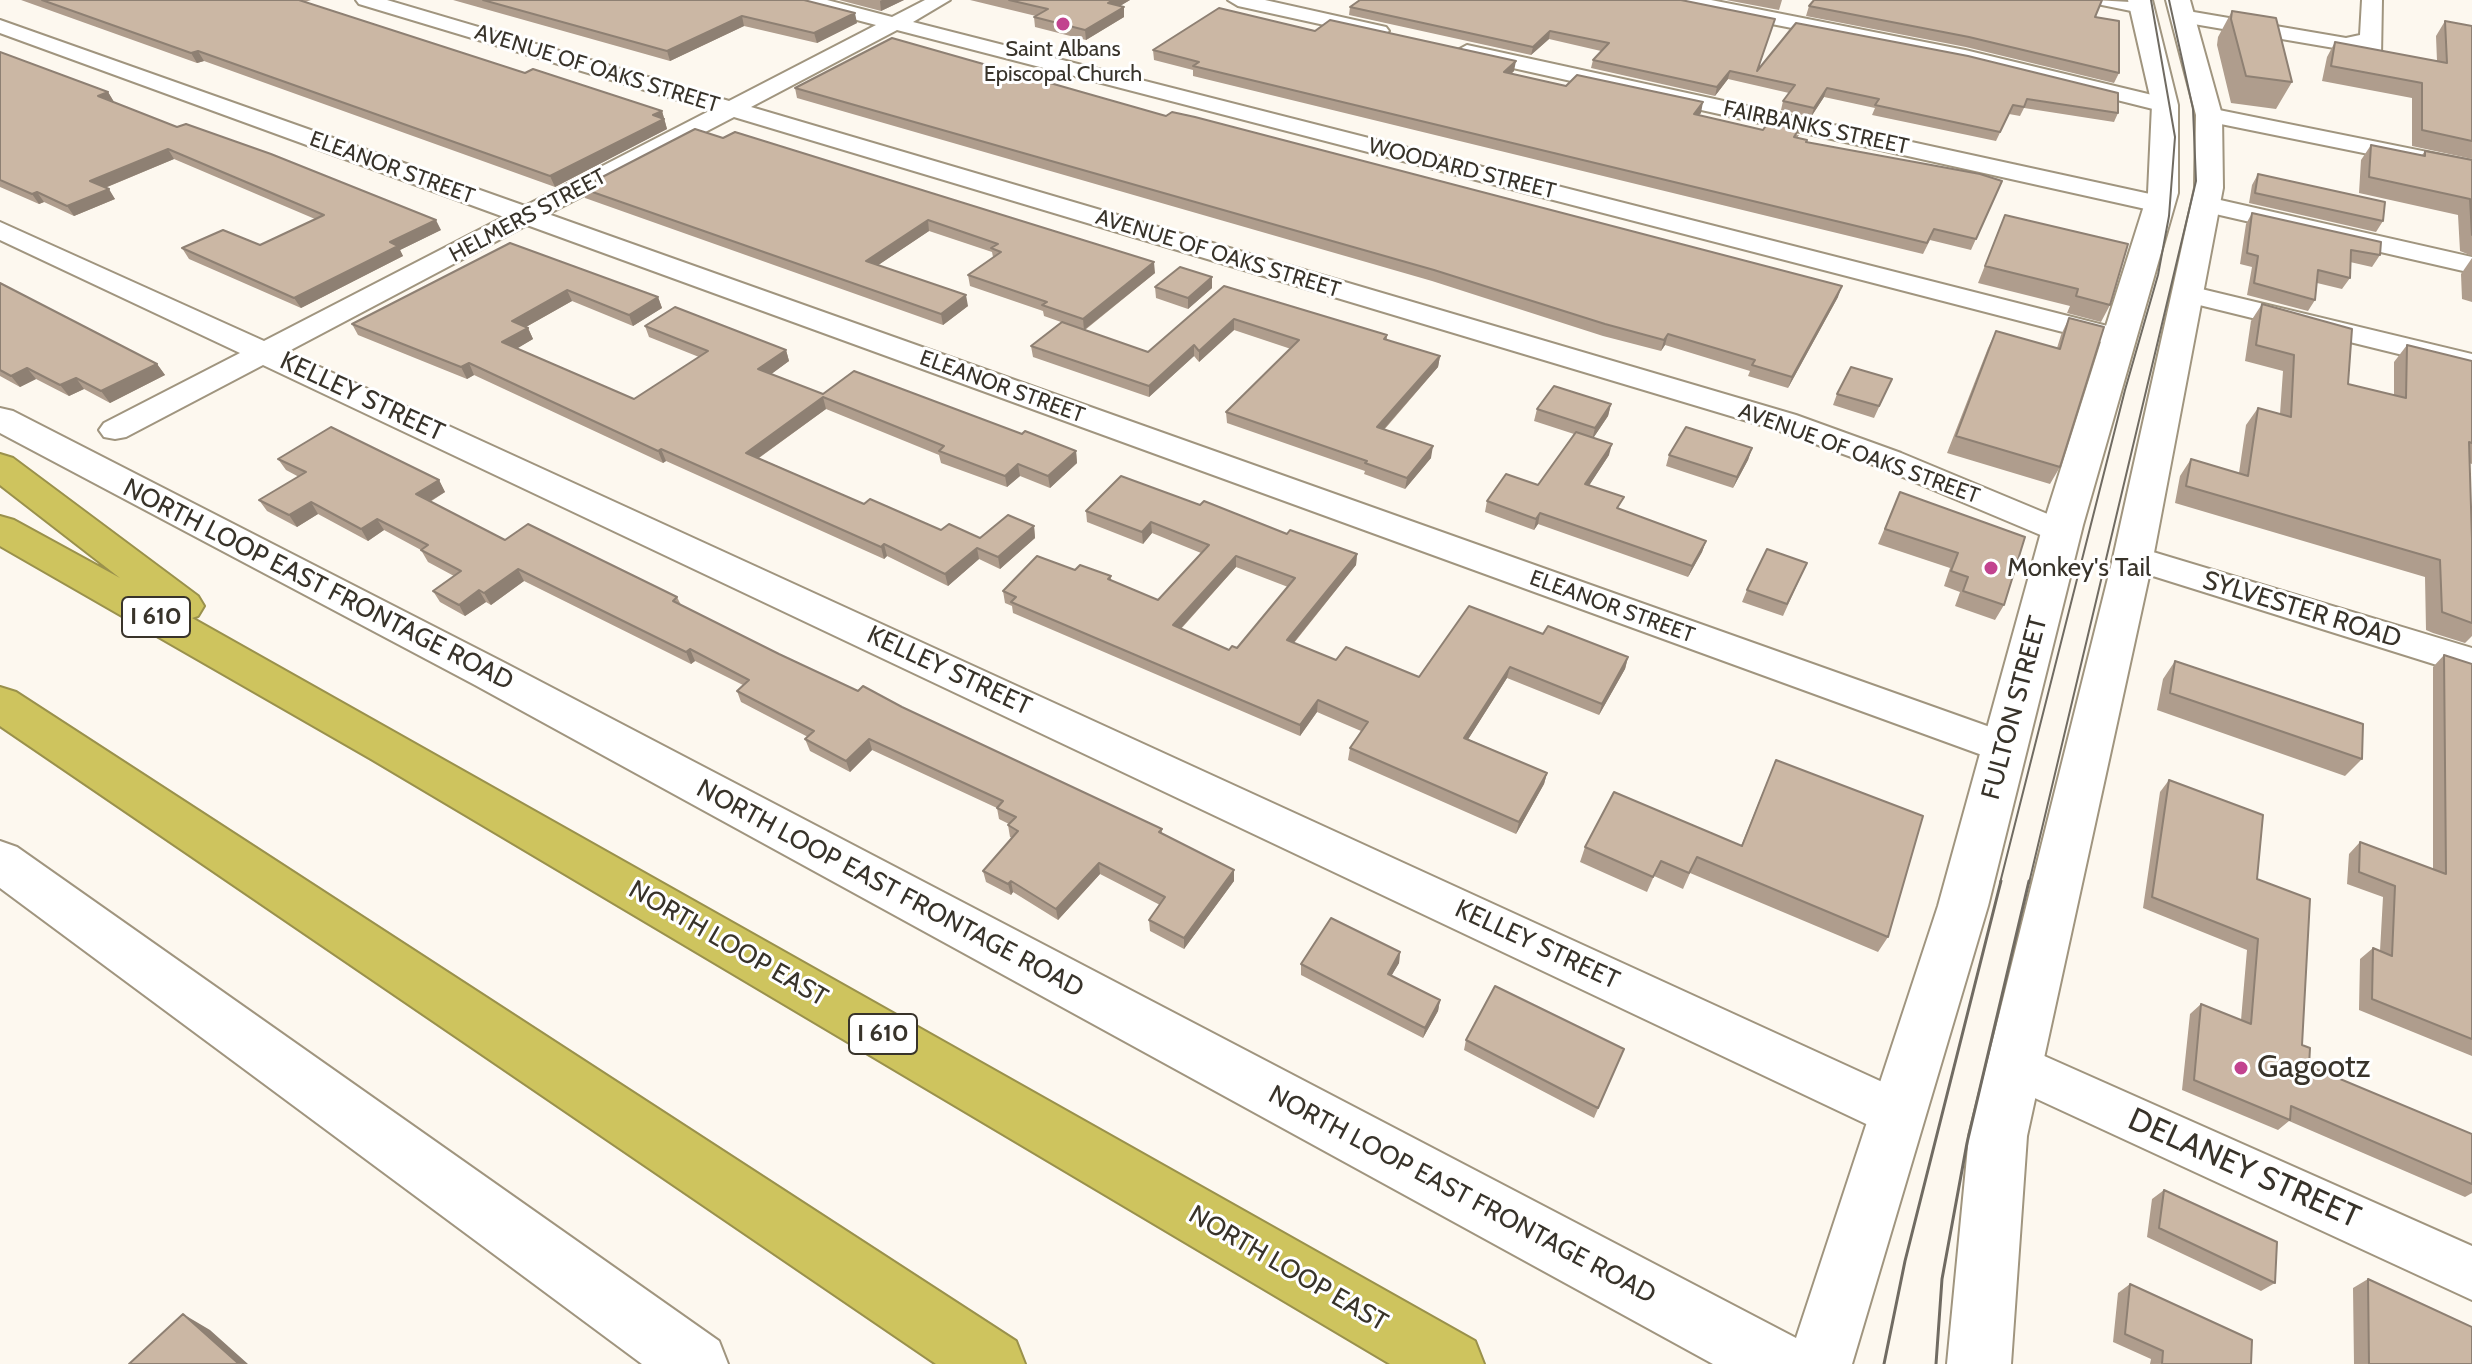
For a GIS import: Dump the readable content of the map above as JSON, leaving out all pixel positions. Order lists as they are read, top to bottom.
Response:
{
  "streets": {
    "highway": ["I 610", "NORTH LOOP EAST"],
    "main road": ["NORTH LOOP EAST FRONTAGE ROAD", "FULTON STREET"],
    "street": [
      "AVENUE OF OAKS STREET",
      "FAIRBANKS STREET",
      "ELEANOR STREET",
      "WOODARD STREET",
      "HELMERS STREET",
      "KELLEY STREET",
      "SYLVESTER ROAD",
      "DELANEY STREET"
    ]
  },
  "crossings": [
    ["AVENUE OF OAKS STREET", "HELMERS STREET"],
    ["AVENUE OF OAKS STREET", "FULTON STREET"],
    ["FAIRBANKS STREET", "FULTON STREET"],
    ["ELEANOR STREET", "HELMERS STREET"],
    ["ELEANOR STREET", "FULTON STREET"],
    ["WOODARD STREET", "HELMERS STREET"],
    ["WOODARD STREET", "FULTON STREET"],
    ["HELMERS STREET", "KELLEY STREET"],
    ["KELLEY STREET", "FULTON STREET"]
  ],
  "places": ["Saint Albans Episcopal Church", "Monkey's Tail", "Gagootz"]
}
